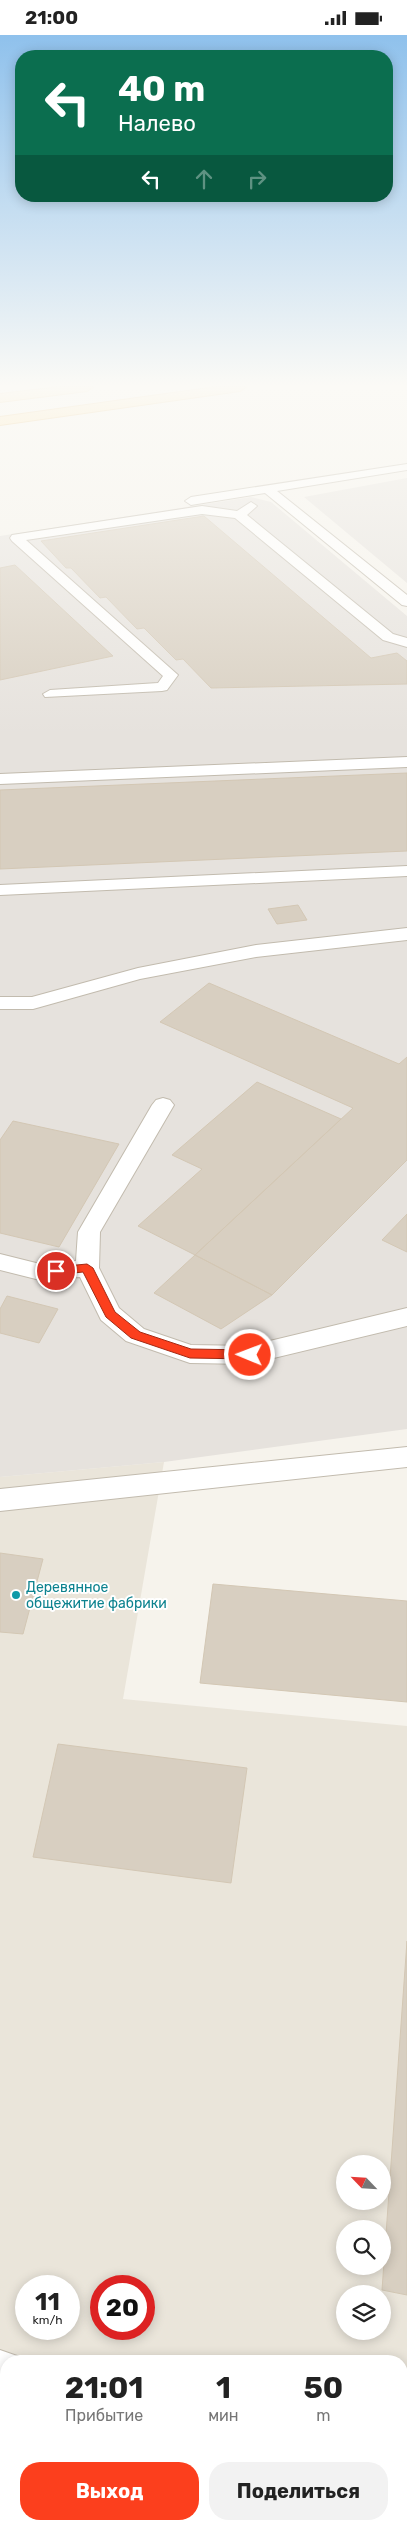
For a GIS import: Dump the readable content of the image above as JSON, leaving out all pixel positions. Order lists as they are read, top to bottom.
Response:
{
  "places": ["Деревянное общежитие фабрики"],
  "north": "top left",
  "page": {
    "status": "21:00",
    "turn": ["40 m", "Налево"],
    "speed": "11 km/h",
    "limit": "20",
    "eta": [
      "21:01",
      "Прибытие",
      "1",
      "мин",
      "50",
      "m"
    ],
    "buttons": ["Выход", "Поделиться"]
  }
}
